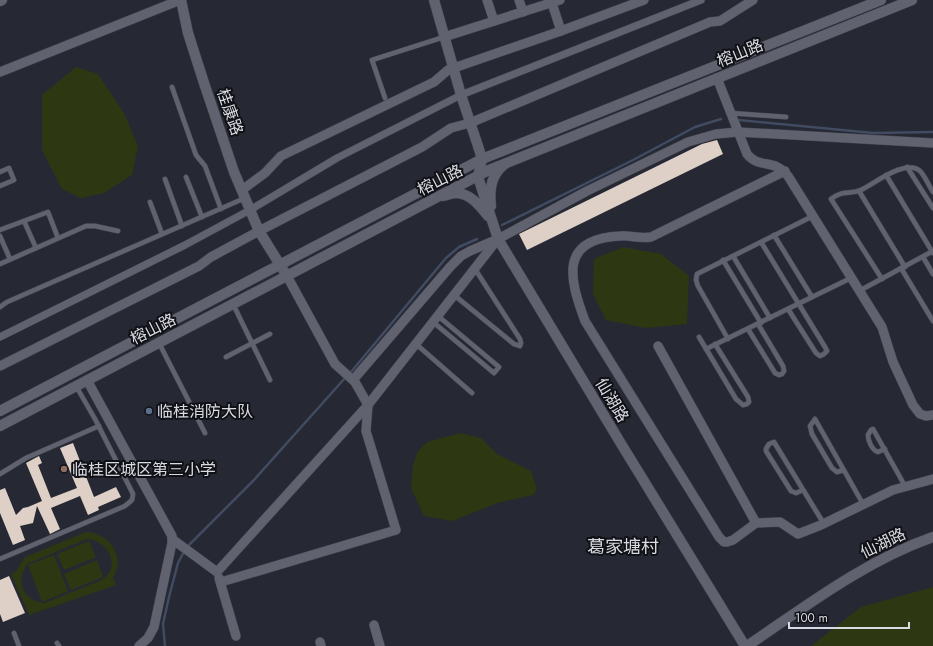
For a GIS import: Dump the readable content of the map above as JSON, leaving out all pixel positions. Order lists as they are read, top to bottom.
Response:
{
  "streets": {
    "main road": ["榕山路", "桂康路", "仙湖路"]
  },
  "crossings": [
    ["榕山路", "桂康路"],
    ["榕山路", "仙湖路"]
  ],
  "districts": ["葛家塘村"],
  "places": ["临桂消防大队", "临桂区城区第三小学"],
  "scale_bar": "100 m"
}
